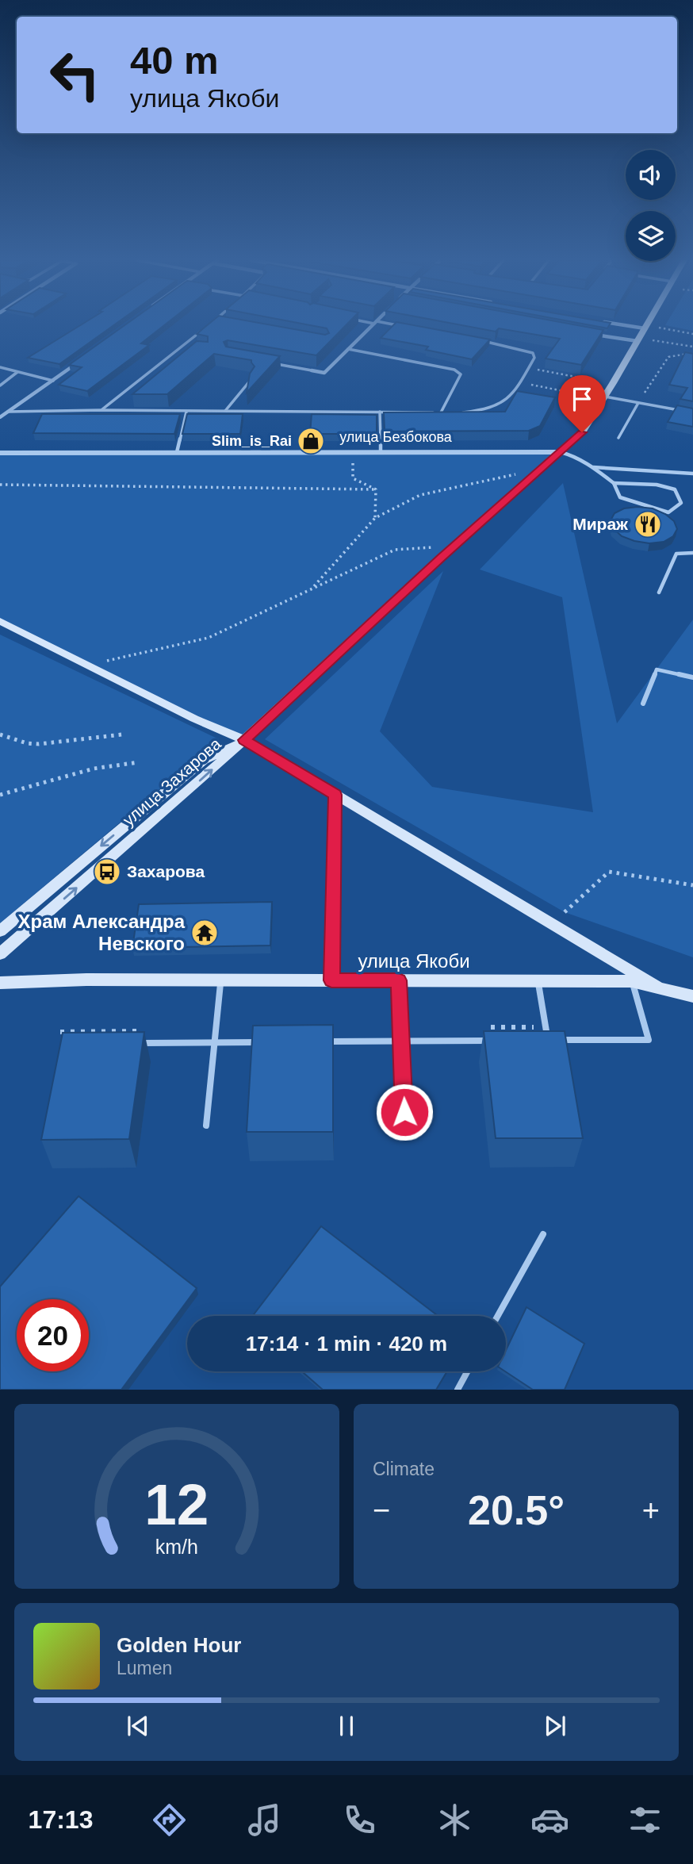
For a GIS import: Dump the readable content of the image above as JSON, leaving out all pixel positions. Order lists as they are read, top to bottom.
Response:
{
  "streets": {
    "main road": ["улица Захарова", "улица Якоби"],
    "street": ["улица Безбокова"]
  },
  "crossings": [
    ["улица Безбокова", "улица Захарова"]
  ],
  "places": {
    "shop": ["Slim_is_Rai"],
    "restaurant": ["Мираж"],
    "bus stop": ["Захарова"],
    "temple": ["Храм Александра Невского"]
  },
  "page": {
    "turn": ["40 m", "улица Якоби"],
    "limit": "20",
    "trip": "17:14 · 1 min · 420 m",
    "tile": "Climate",
    "heat": ["−", "20.5°", "+"],
    "song": ["Golden Hour", "Lumen"],
    "tabs": "17:13",
    "gauge": ["12", "km/h"]
  }
}
